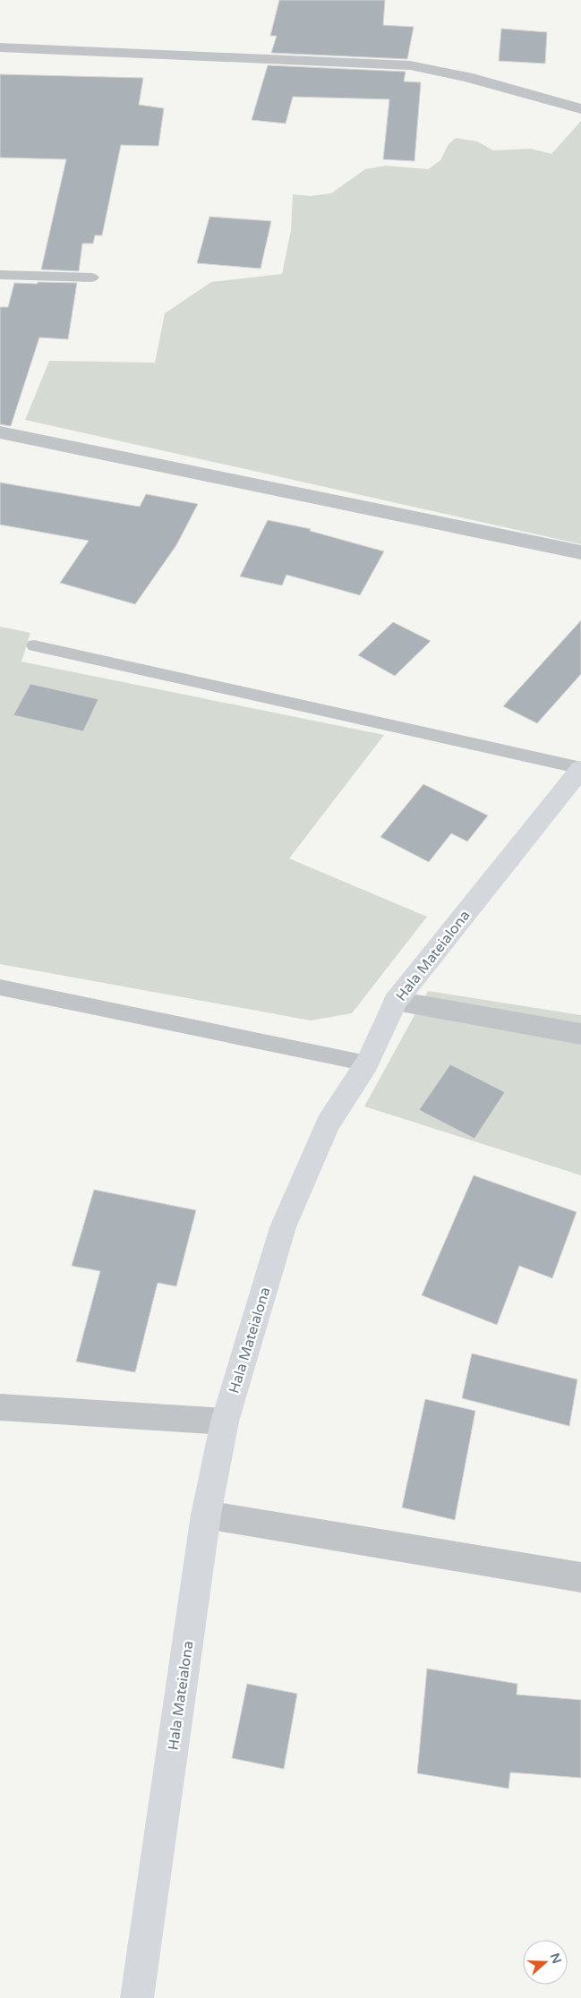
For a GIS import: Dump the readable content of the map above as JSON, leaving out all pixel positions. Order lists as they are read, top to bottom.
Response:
{
  "streets": {
    "street": ["Hala Mateialona"]
  },
  "north": "right"
}
